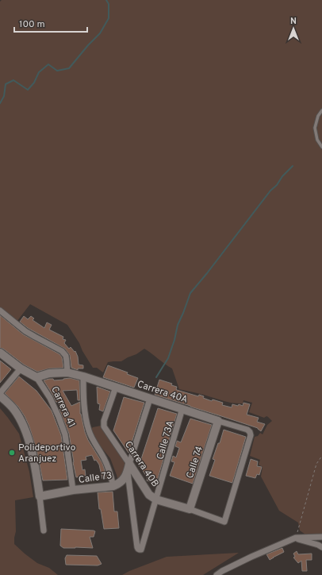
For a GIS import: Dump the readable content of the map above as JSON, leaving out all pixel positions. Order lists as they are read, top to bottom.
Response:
{
  "streets": {
    "street": [
      "Carrera 40A",
      "Carrera 41",
      "Calle 73A",
      "Calle 74",
      "Carrera 40B",
      "Calle 73"
    ]
  },
  "crossings": [
    ["Carrera 40A", "Carrera 41"],
    ["Carrera 40A", "Calle 73A"],
    ["Carrera 40A", "Calle 74"],
    ["Carrera 40A", "Carrera 40B"],
    ["Carrera 40A", "Calle 73"],
    ["Carrera 41", "Calle 73"],
    ["Calle 73A", "Carrera 40B"],
    ["Calle 73A", "Calle 73"],
    ["Calle 74", "Carrera 40B"],
    ["Carrera 40B", "Calle 73"]
  ],
  "places": ["Polideportivo Aranjuez"],
  "scale_bar": "100 m",
  "north": "top"
}
